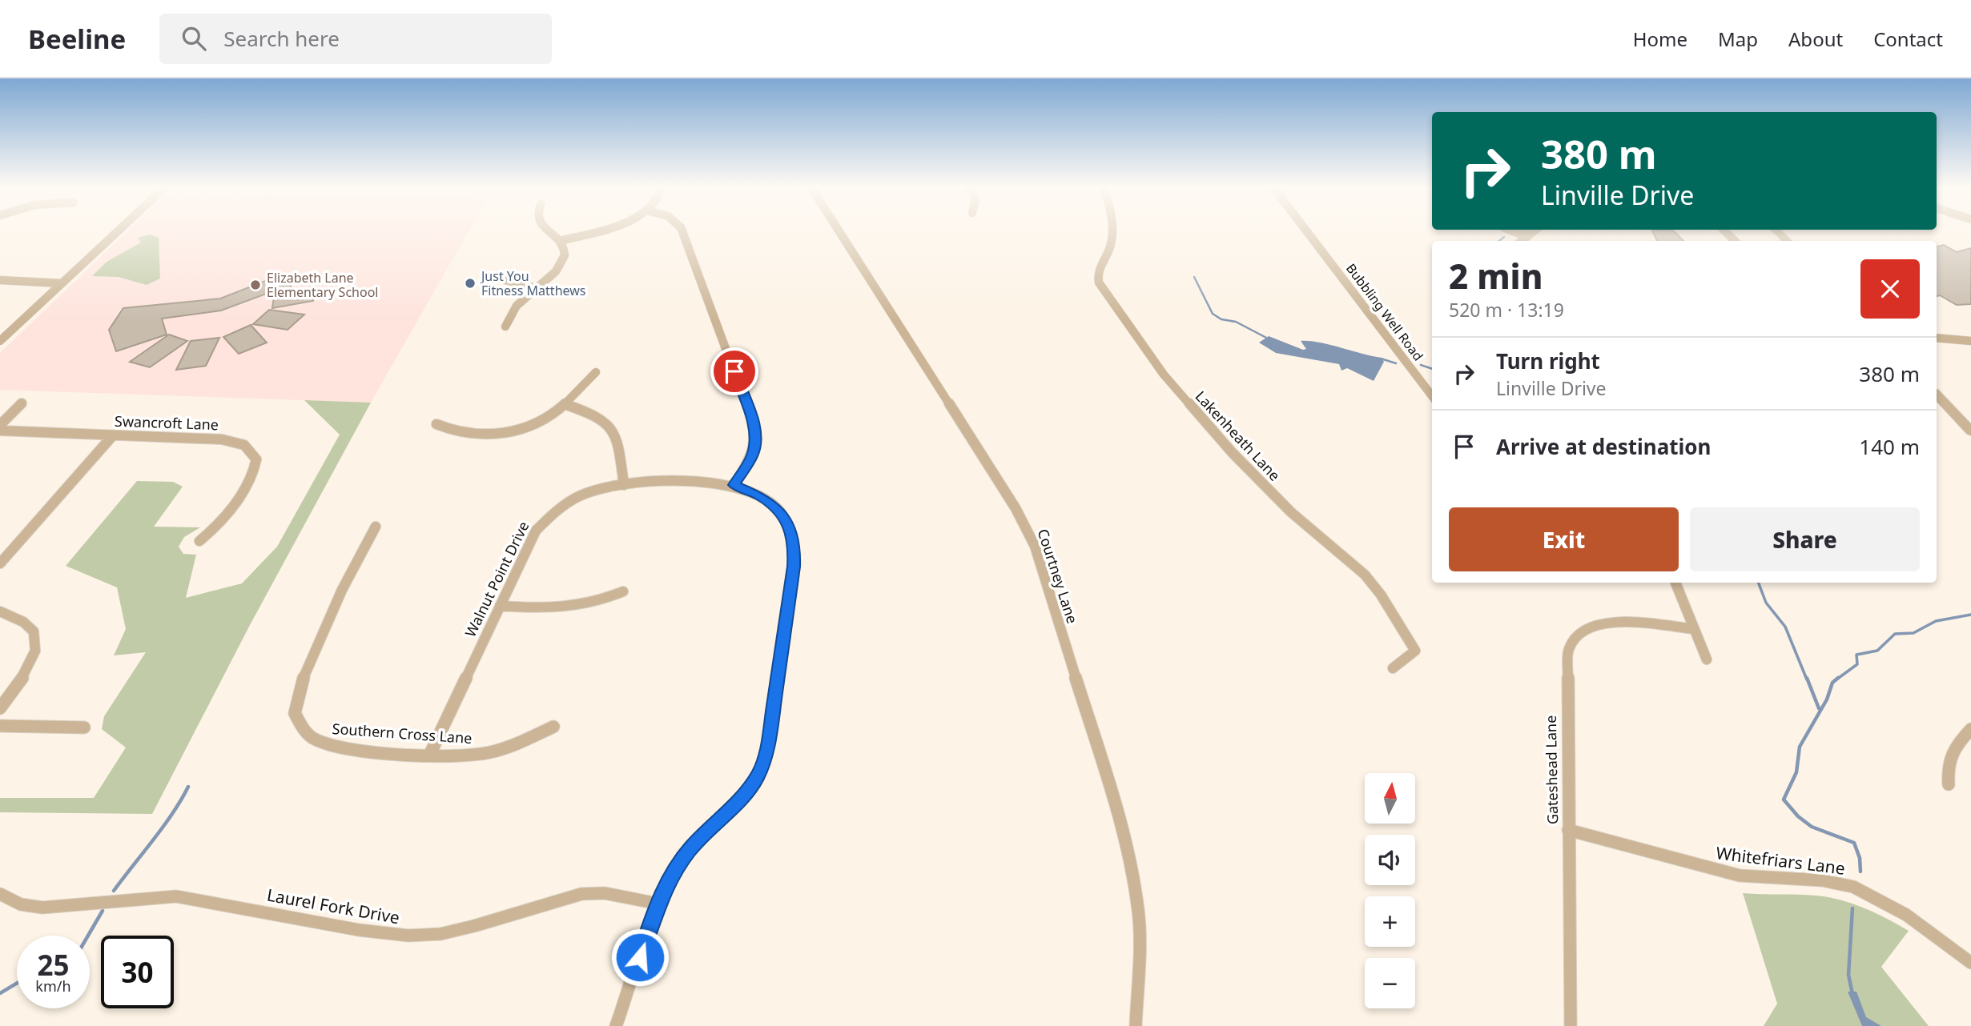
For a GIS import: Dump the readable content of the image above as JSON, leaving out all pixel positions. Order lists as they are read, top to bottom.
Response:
{
  "streets": {
    "street": [
      "Bubbling Well Road",
      "Swancroft Lane",
      "Lakenheath Lane",
      "Courtney Lane",
      "Walnut Point Drive",
      "Southern Cross Lane",
      "Gateshead Lane",
      "Whitefriars Lane",
      "Laurel Fork Drive"
    ]
  },
  "crossings": [
    ["Walnut Point Drive", "Southern Cross Lane"],
    ["Walnut Point Drive", "Laurel Fork Drive"],
    ["Gateshead Lane", "Whitefriars Lane"]
  ],
  "places": ["Just You Fitness Matthews", "Elizabeth Lane Elementary School"],
  "north": "top",
  "page": {
    "header": "Beeline",
    "search": "Search here",
    "nav": [
      "Home",
      "Map",
      "About",
      "Contact"
    ],
    "turn": ["380 m", "Linville Drive"],
    "heading": ["2 min", "520 m · 13:19"],
    "list": [
      {
        "name": "Turn right",
        "note": "Linville Drive",
        "value": "380 m"
      },
      {
        "name": "Arrive at destination",
        "value": "140 m"
      }
    ],
    "buttons": ["Exit", "Share"],
    "map_buttons": ["+", "−"],
    "speed": "25 km/h",
    "limit": "30"
  }
}
